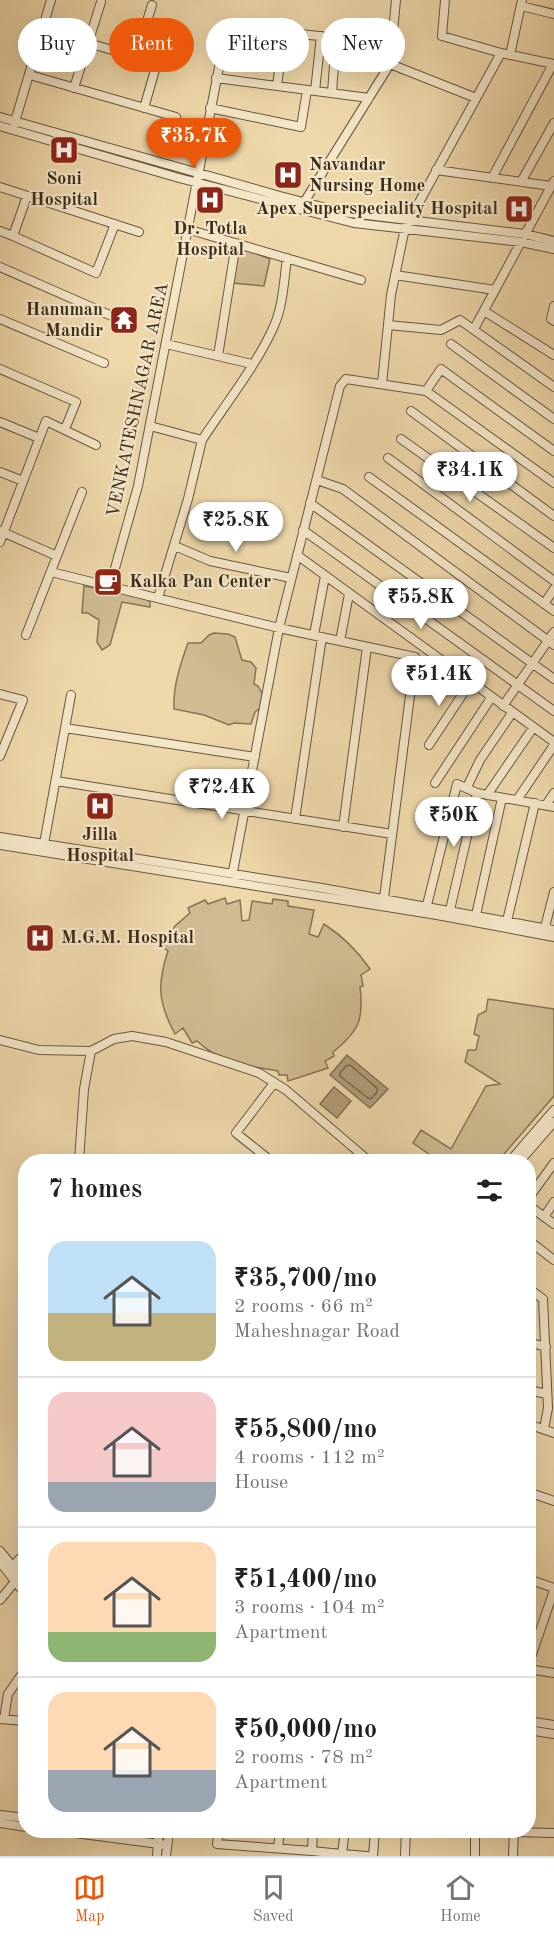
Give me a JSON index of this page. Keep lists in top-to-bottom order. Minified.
{"streets":{"street":["VENKATESHNAGAR AREA"]},"places":{"hospital":["Soni Hospital","Navandar Nursing Home","Dr. Totla Hospital","Apex Superspeciality Hospital","Jilla Hospital","M.G.M. Hospital"],"temple":["Hanuman Mandir"],"cafe":["Kalka Pan Center"]},"page":{"chip":["Buy","Rent","Filters","New"],"price":["₹35.7K","₹34.1K","₹25.8K","₹55.8K","₹51.4K","₹72.4K","₹50K"],"heading":"7 homes","list":[{"name":"₹35,700/mo","note":"2 rooms · 66 m² · Maheshnagar Road"},{"name":"₹55,800/mo","note":"4 rooms · 112 m² · House"},{"name":"₹51,400/mo","note":"3 rooms · 104 m² · Apartment"},{"name":"₹50,000/mo","note":"2 rooms · 78 m² · Apartment"}],"tabs":["Map","Saved","Home"]}}
